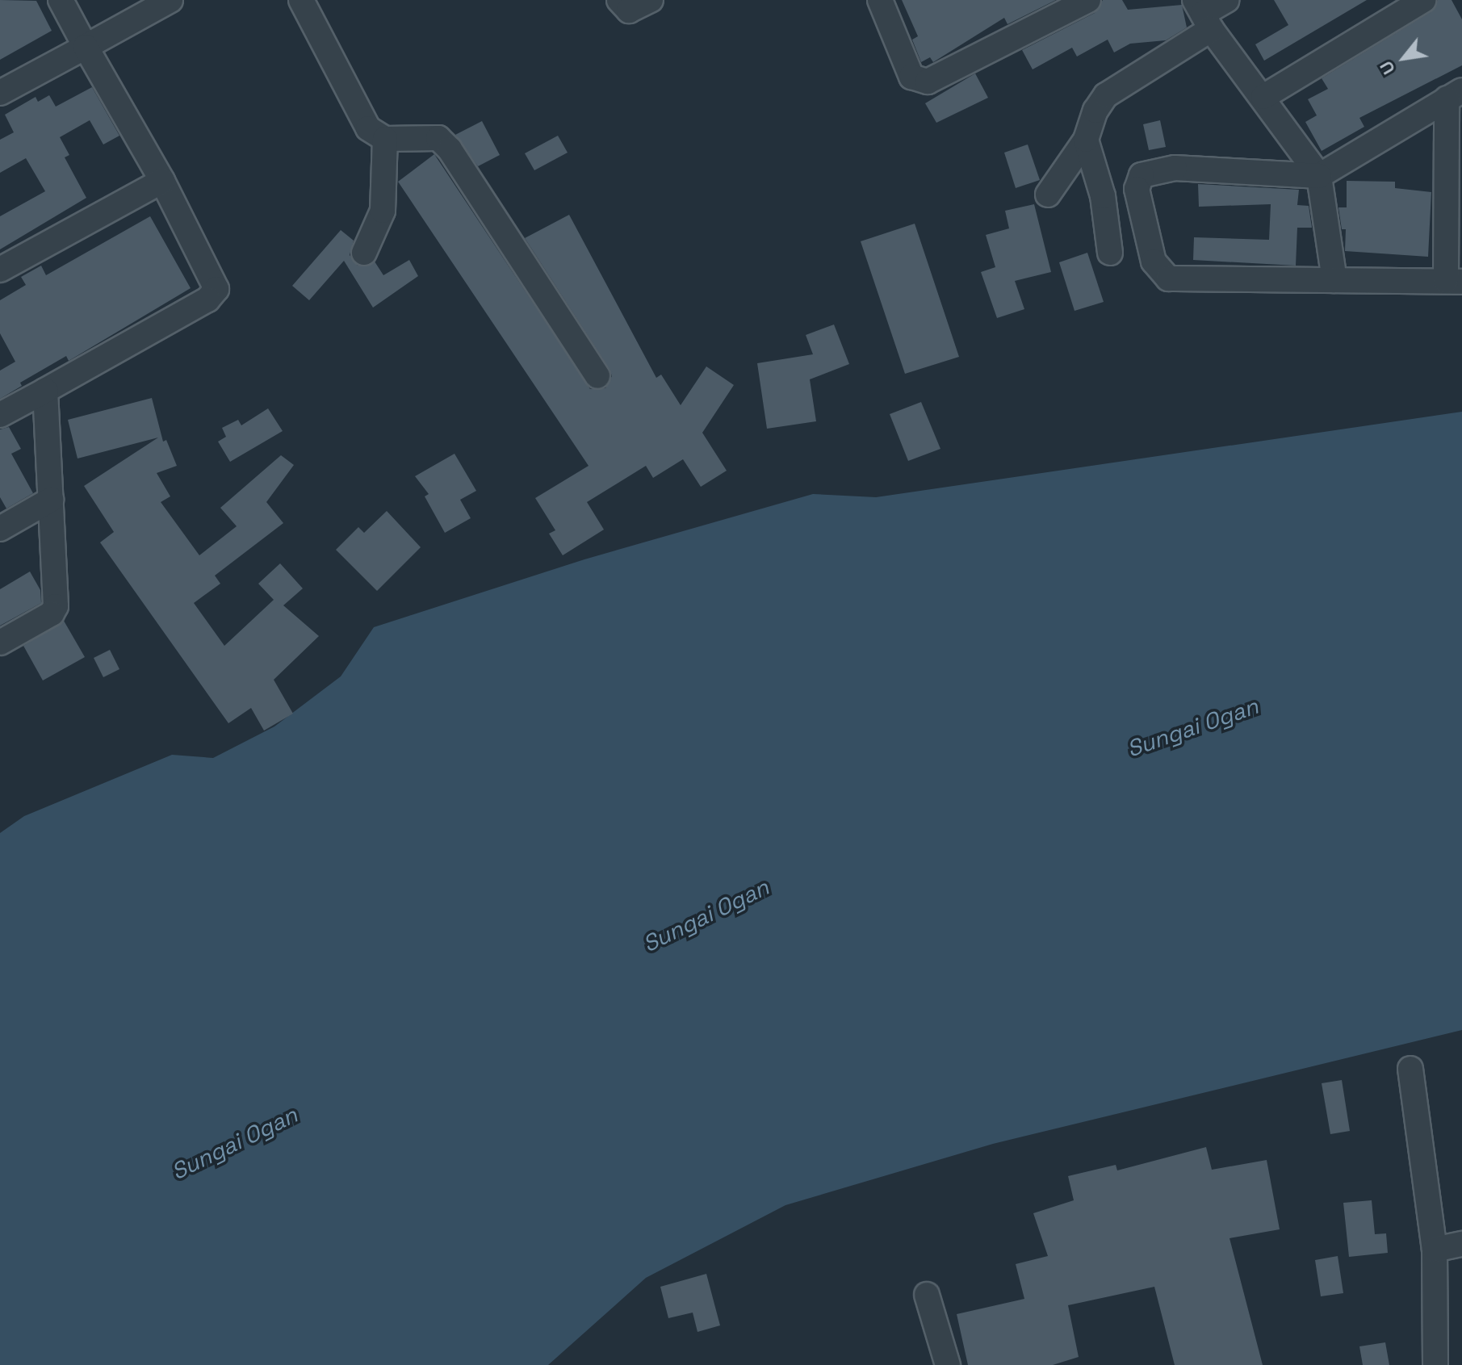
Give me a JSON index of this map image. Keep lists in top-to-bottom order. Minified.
{"water":["Sungai Ogan"],"north":"bottom left"}
